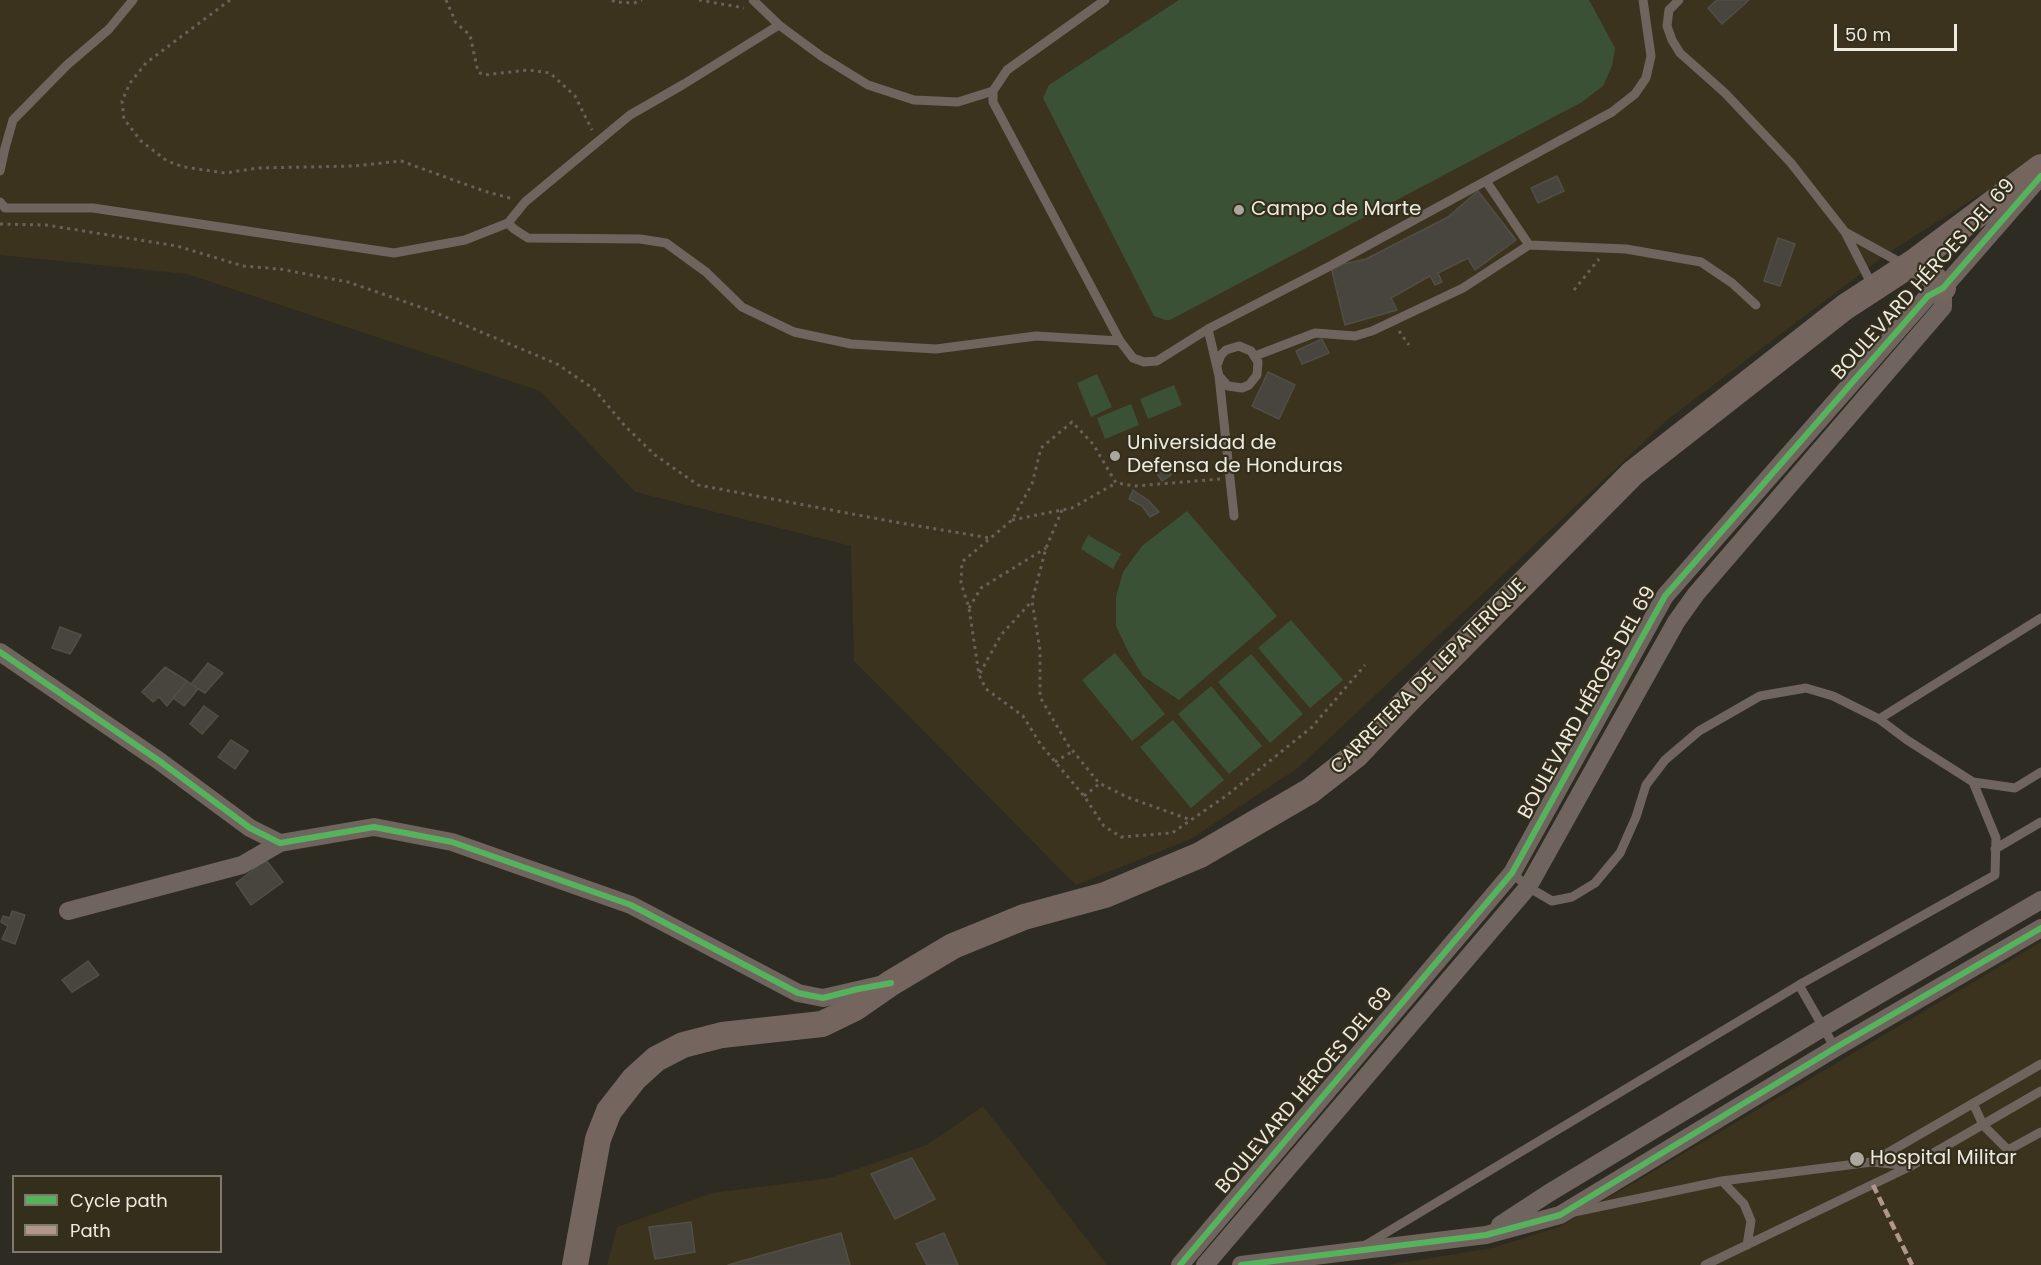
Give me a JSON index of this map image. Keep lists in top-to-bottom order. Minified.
{"streets":{"main road":["CARRETERA DE LEPATERIQUE"],"street":["BOULEVARD HÉROES DEL 69"]},"places":["Campo de Marte","Universidad de Defensa de Honduras","Hospital Militar"],"legend":["Cycle path","Path"],"scale_bar":"50 m"}
